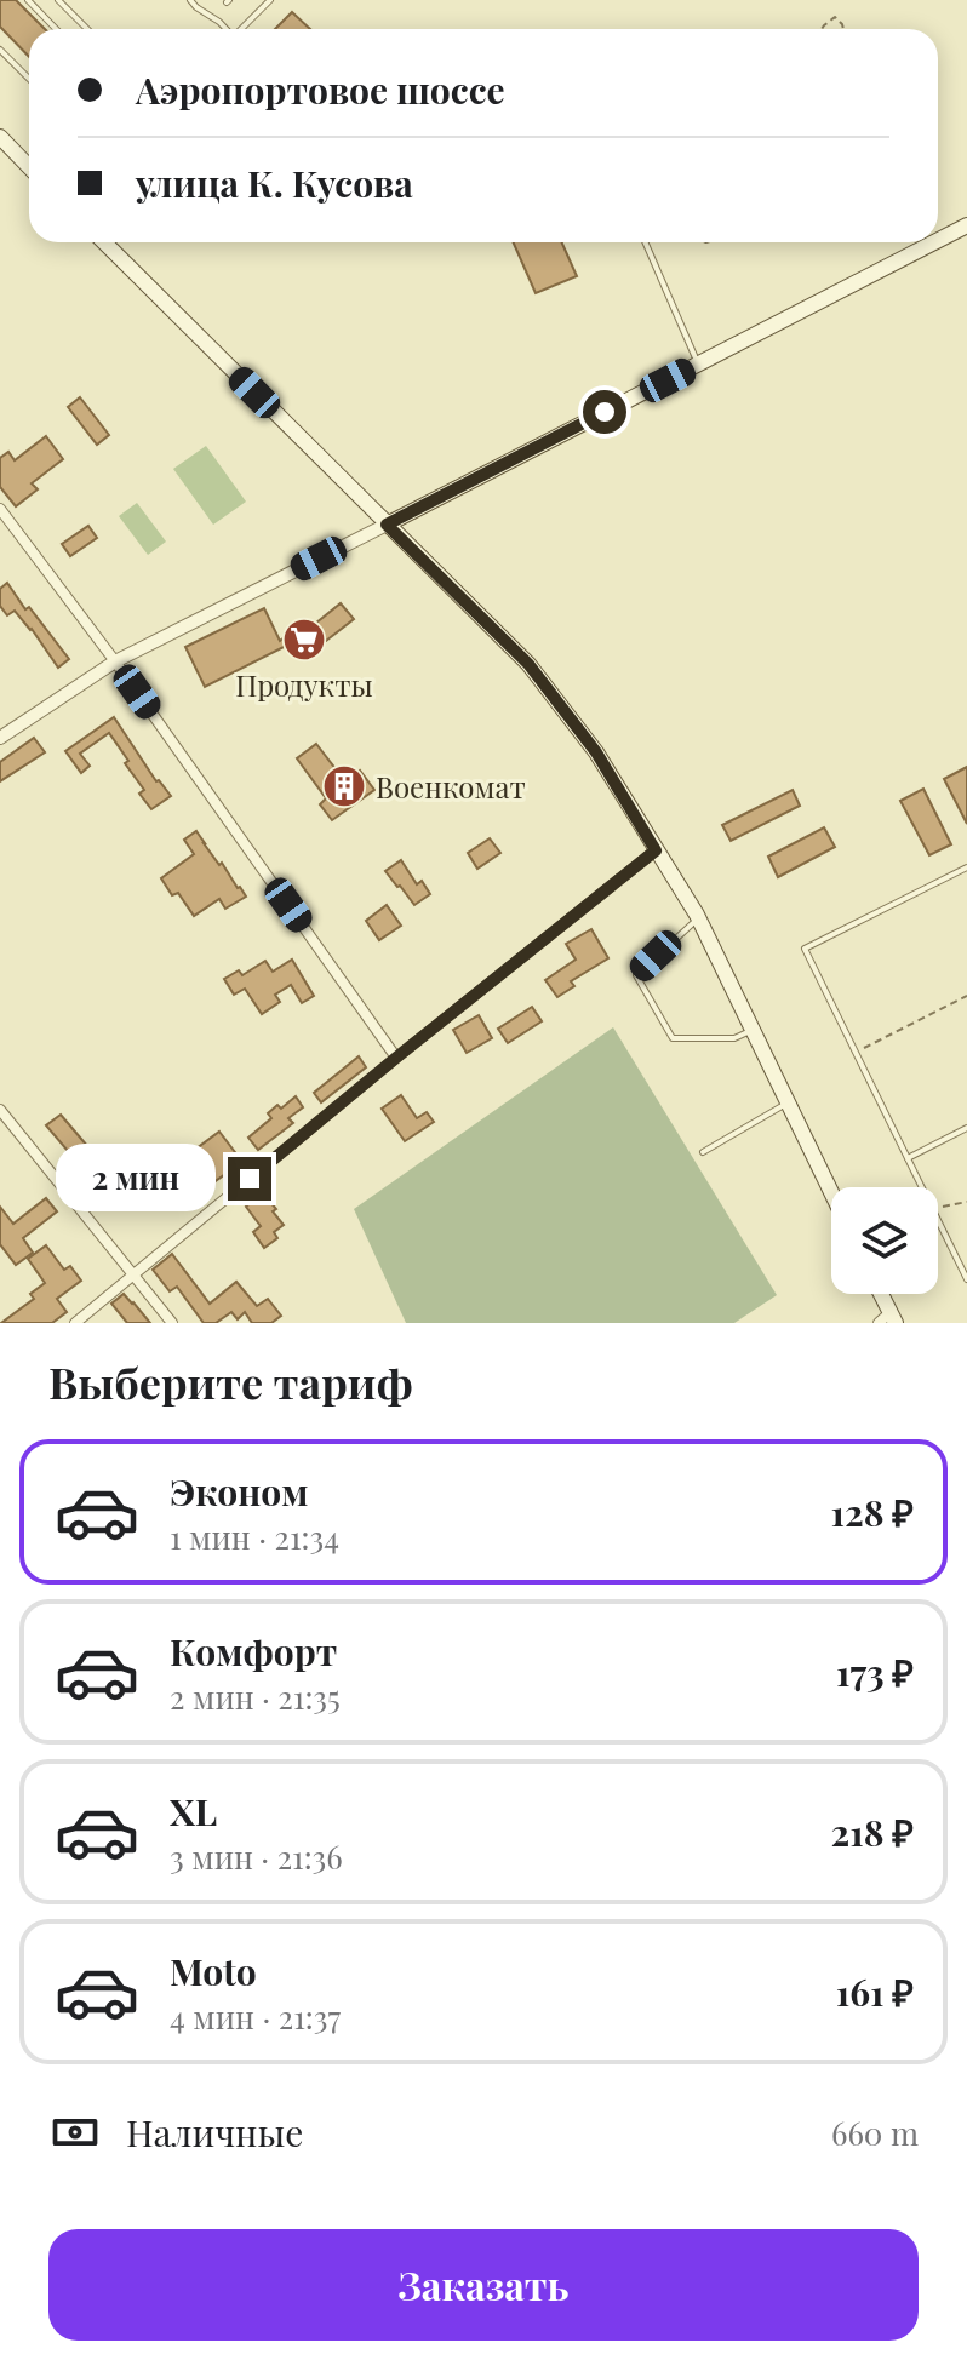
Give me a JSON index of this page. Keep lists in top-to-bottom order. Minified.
{"places":{"supermarket":["Продукты"],"building":["Военкомат"]},"page":{"banner":["Аэропортовое шоссе","улица К. Кусова"],"bubble":"2 мин","heading":"Выберите тариф","list":[{"name":"Эконом","note":"1 мин · 21:34","value":"128 ₽"},{"name":"Комфорт","note":"2 мин · 21:35","value":"173 ₽"},{"name":"XL","note":"3 мин · 21:36","value":"218 ₽"},{"name":"Moto","note":"4 мин · 21:37","value":"161 ₽"}],"pay":["Наличные","660 m"],"buttons":"Заказать"}}
